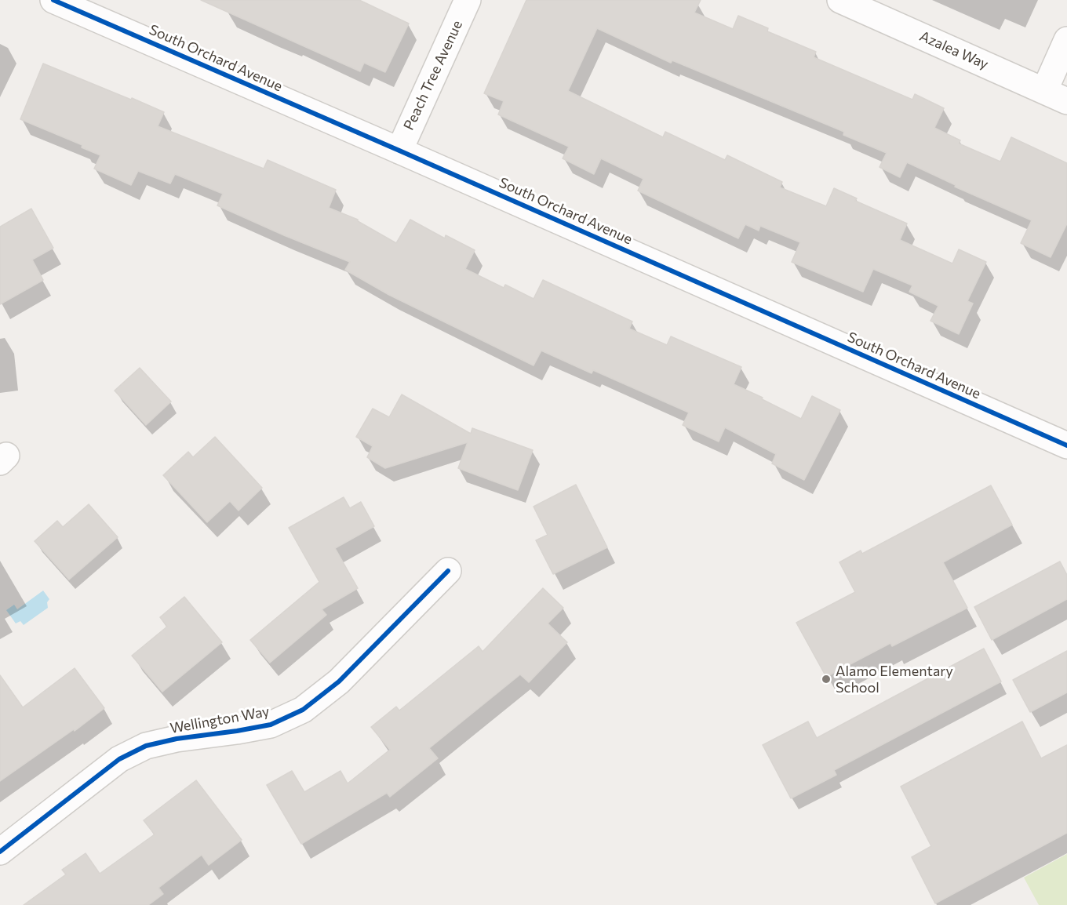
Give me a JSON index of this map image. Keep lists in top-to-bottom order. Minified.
{"streets":{"street":["Azalea Way","South Orchard Avenue","Peach Tree Avenue","Wellington Way"]},"crossings":[["South Orchard Avenue","Peach Tree Avenue"]],"places":["Alamo Elementary School"]}
